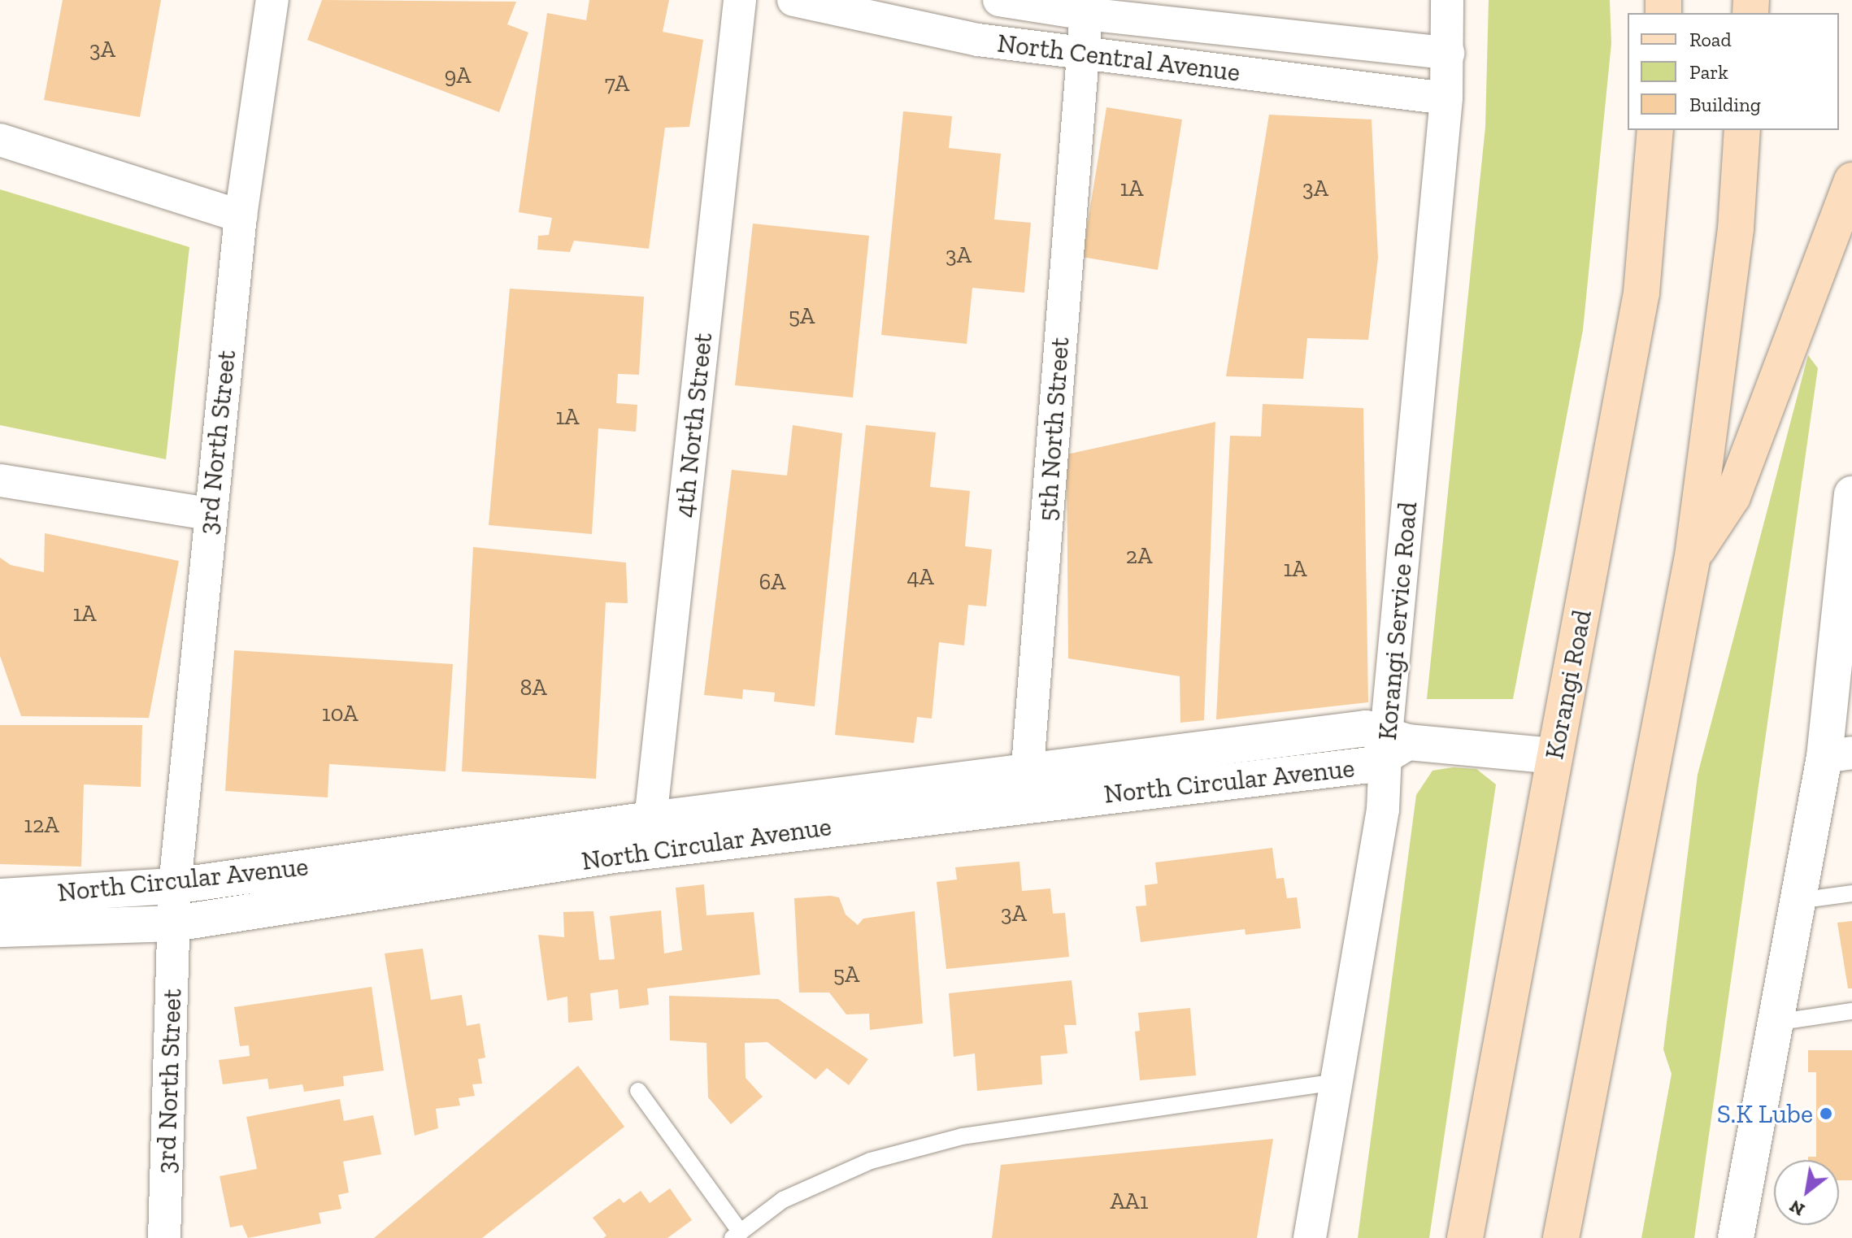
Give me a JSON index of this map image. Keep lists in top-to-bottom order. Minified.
{"streets":{"main road":["Korangi Road"],"street":["North Central Avenue","4th North Street","5th North Street","3rd North Street","Korangi Service Road","North Circular Avenue"]},"crossings":[["North Central Avenue","5th North Street"],["North Central Avenue","Korangi Service Road"],["4th North Street","North Circular Avenue"],["5th North Street","North Circular Avenue"],["3rd North Street","North Circular Avenue"],["Korangi Service Road","North Circular Avenue"],["Korangi Road","North Circular Avenue"]],"places":["S.K Lube"],"house_numbers":["3A","9A","7A","1A","3A","3A","5A","1A","2A","1A","4A","6A","1A","8A","10A","12A","3A","5A","AA1"],"legend":["Road","Park","Building"],"north":"bottom left"}
